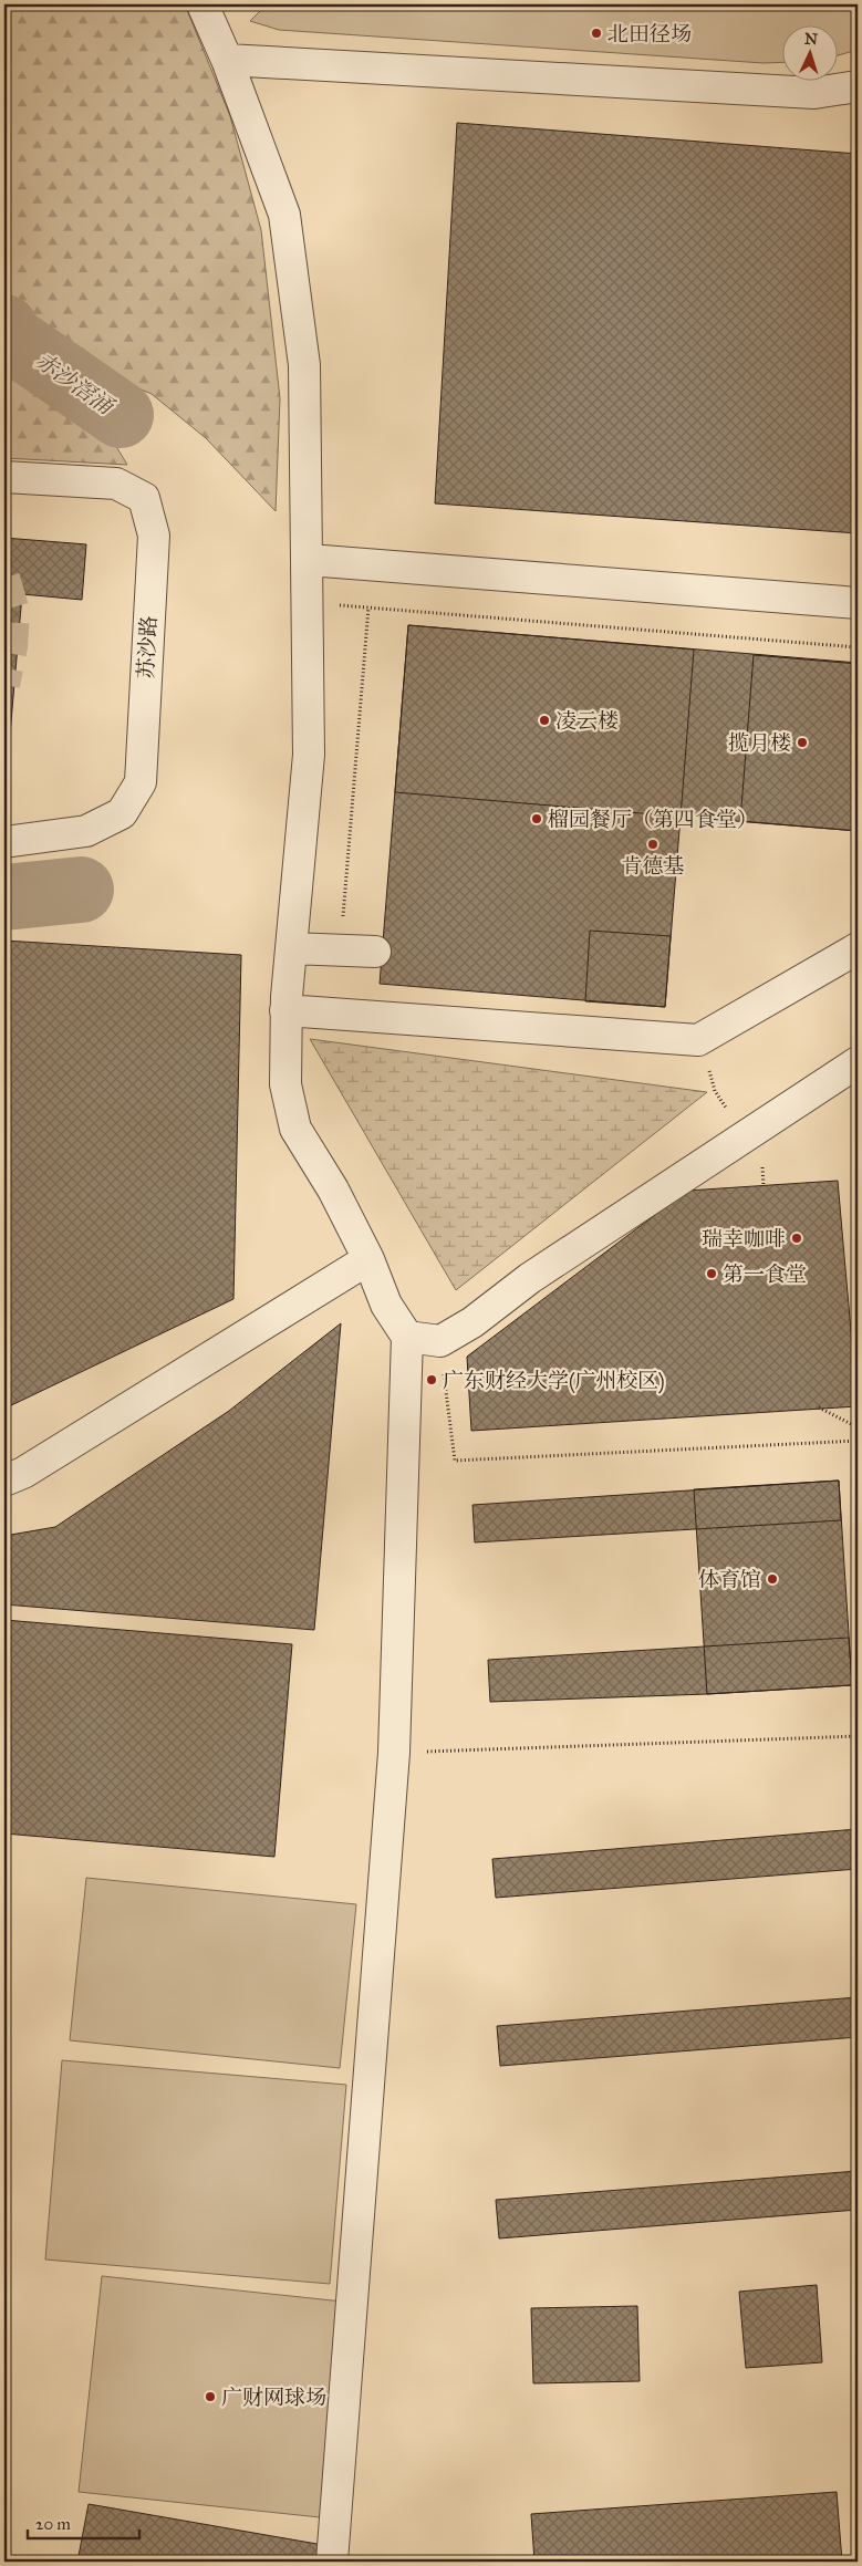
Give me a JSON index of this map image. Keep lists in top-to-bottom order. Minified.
{"streets":{"street":["苏沙路"]},"water":["赤沙滘涌"],"places":["北田径场","凌云楼","揽月楼","榴园餐厅（第四食堂）","肯德基","瑞幸咖啡","第一食堂","广东财经大学(广州校区)","体育馆","广财网球场"],"scale_bar":"20 m","north":"top"}
